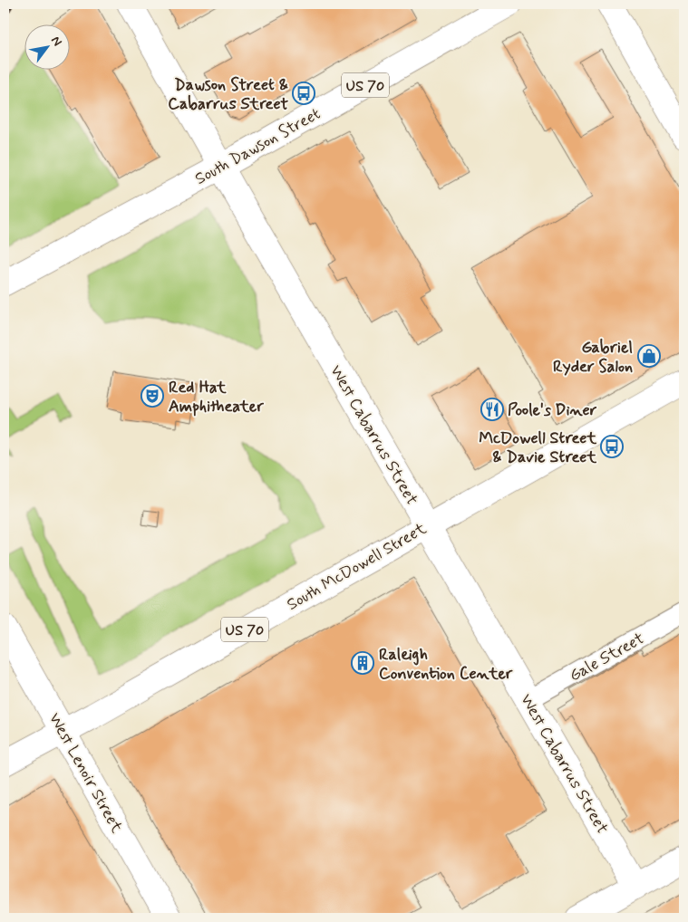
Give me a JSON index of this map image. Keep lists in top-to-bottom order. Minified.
{"streets":{"main road":["US 70","South Dawson Street","West Cabarrus Street","South McDowell Street","West Lenoir Street"],"street":["Gale Street"]},"crossings":[["South Dawson Street","West Cabarrus Street"],["West Cabarrus Street","South McDowell Street"],["West Cabarrus Street","Gale Street"],["South McDowell Street","West Lenoir Street"]],"places":{"bus stop":["Dawson Street & Cabarrus Street","McDowell Street & Davie Street"],"shop":["Gabriel Ryder Salon"],"theatre":["Red Hat Amphitheater"],"restaurant":["Poole's Diner"],"building":["Raleigh Convention Center"]},"north":"top right"}
